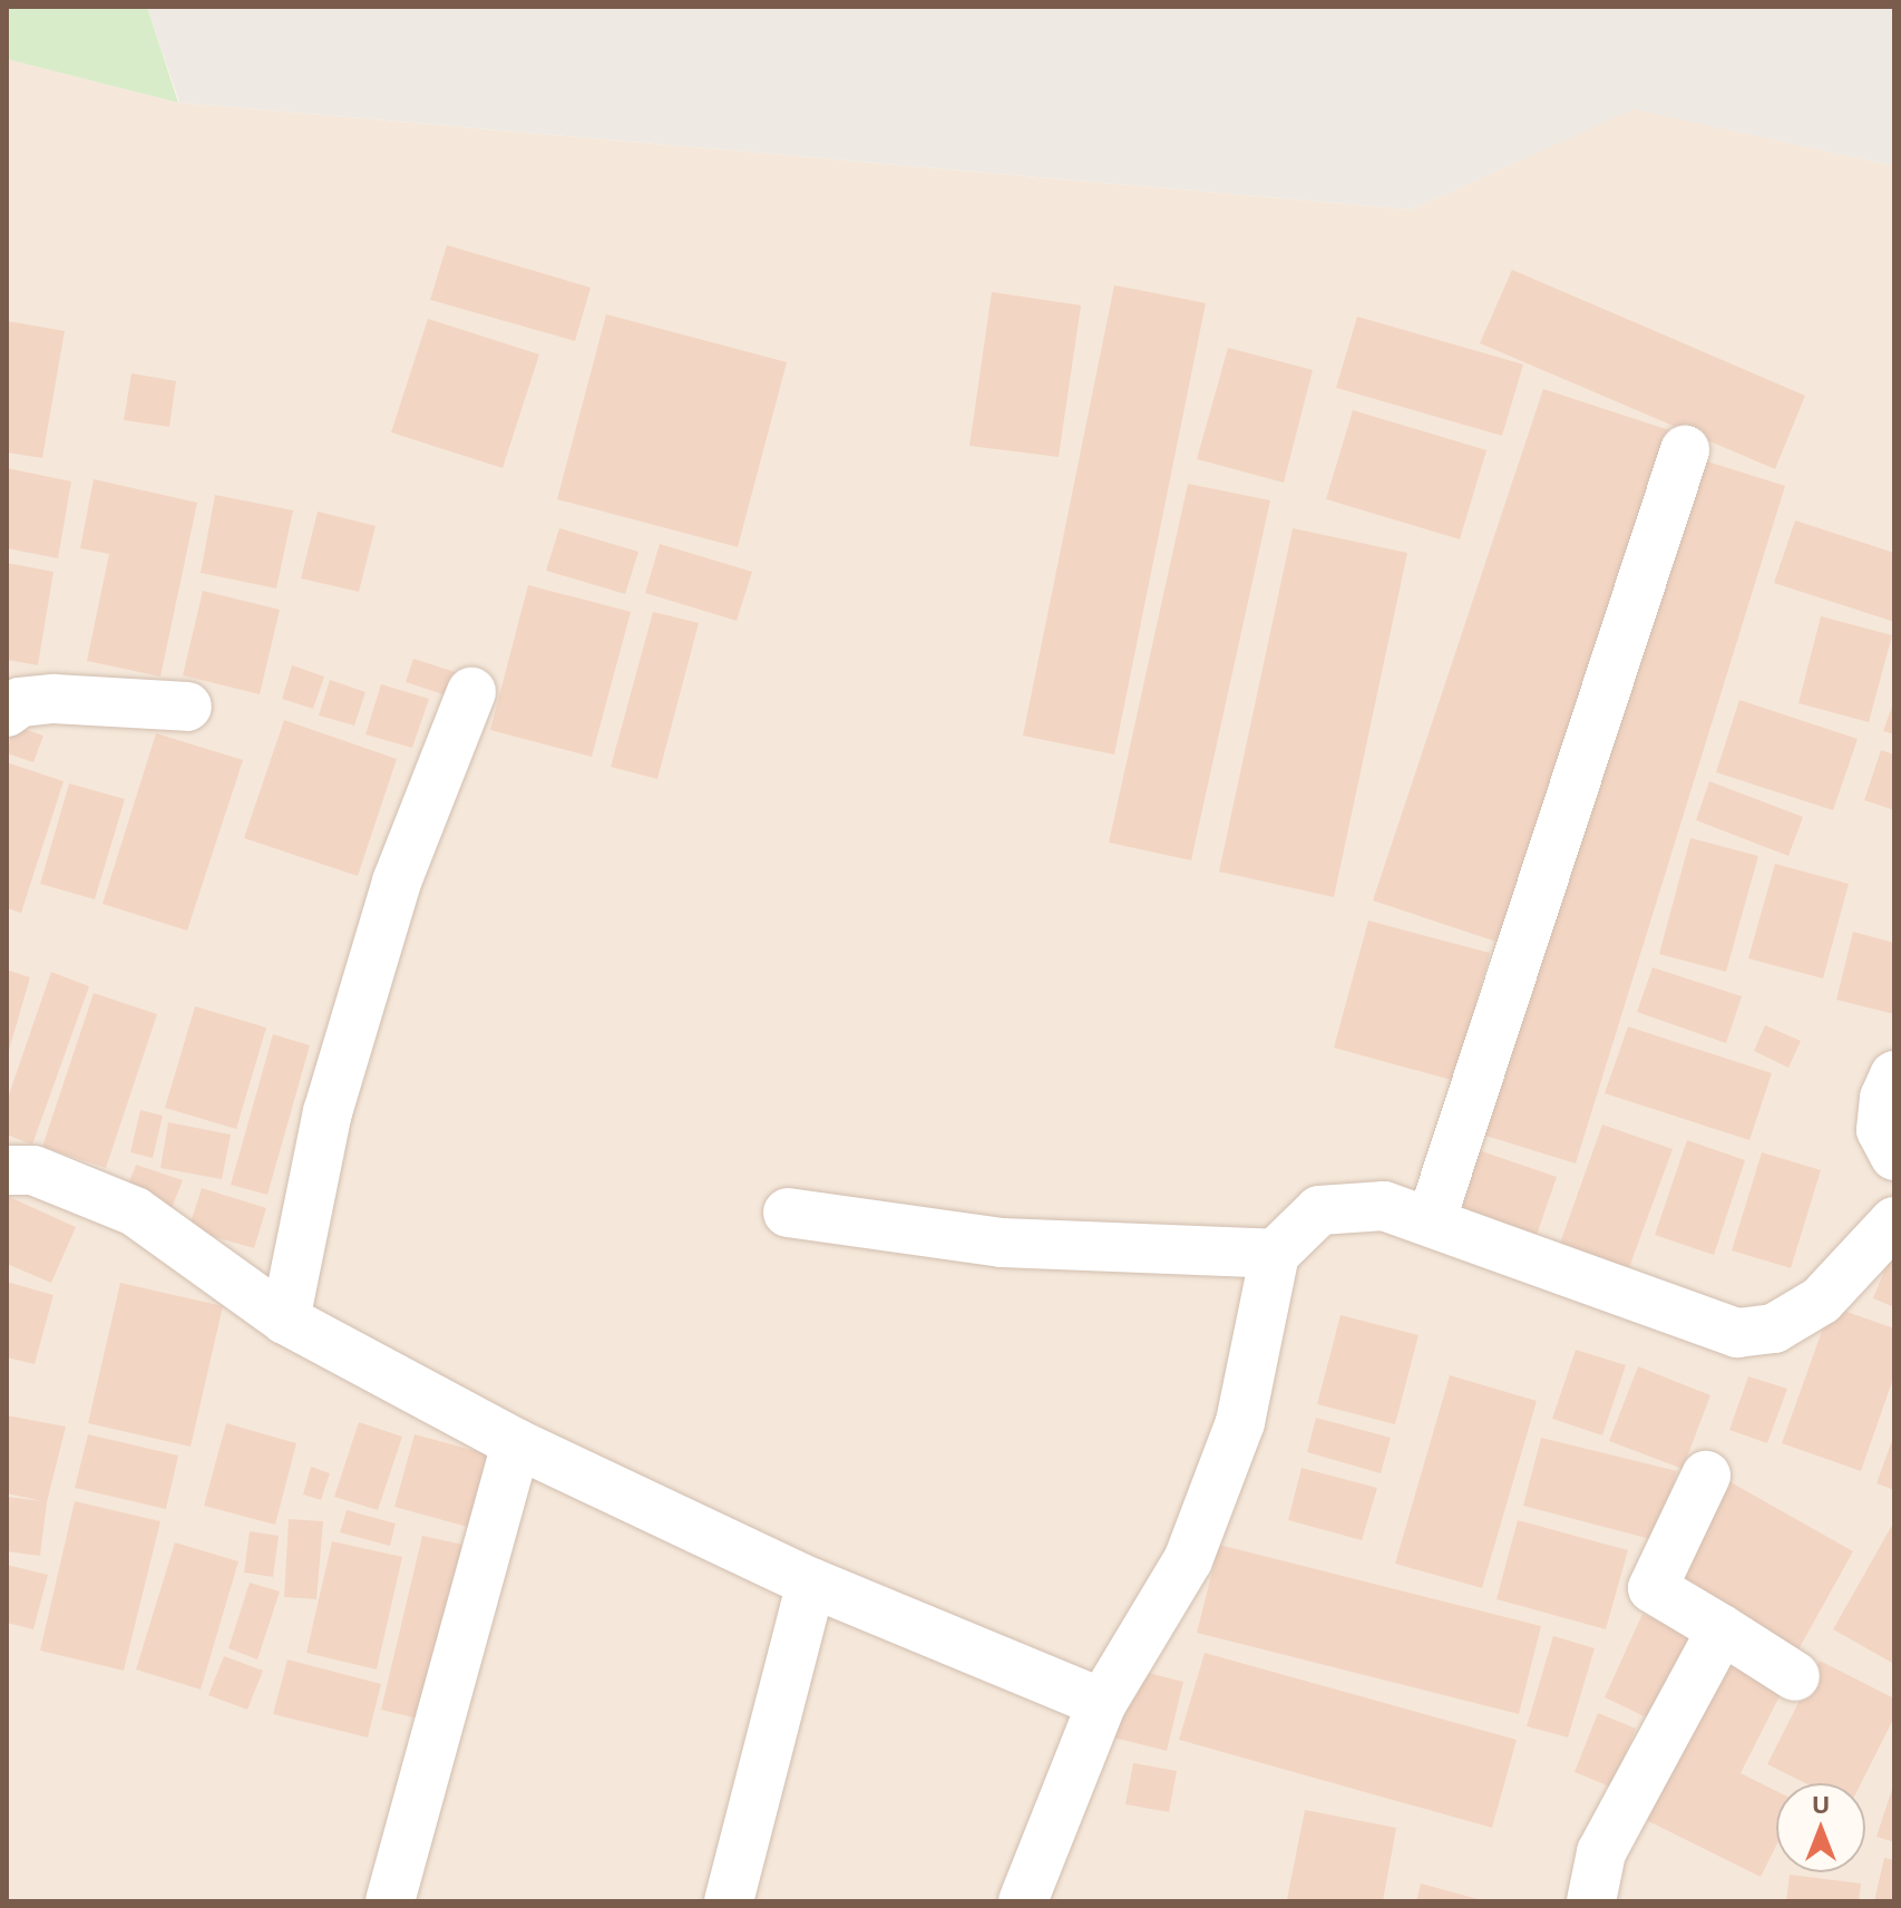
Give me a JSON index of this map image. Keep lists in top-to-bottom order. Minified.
{"north":"top"}
